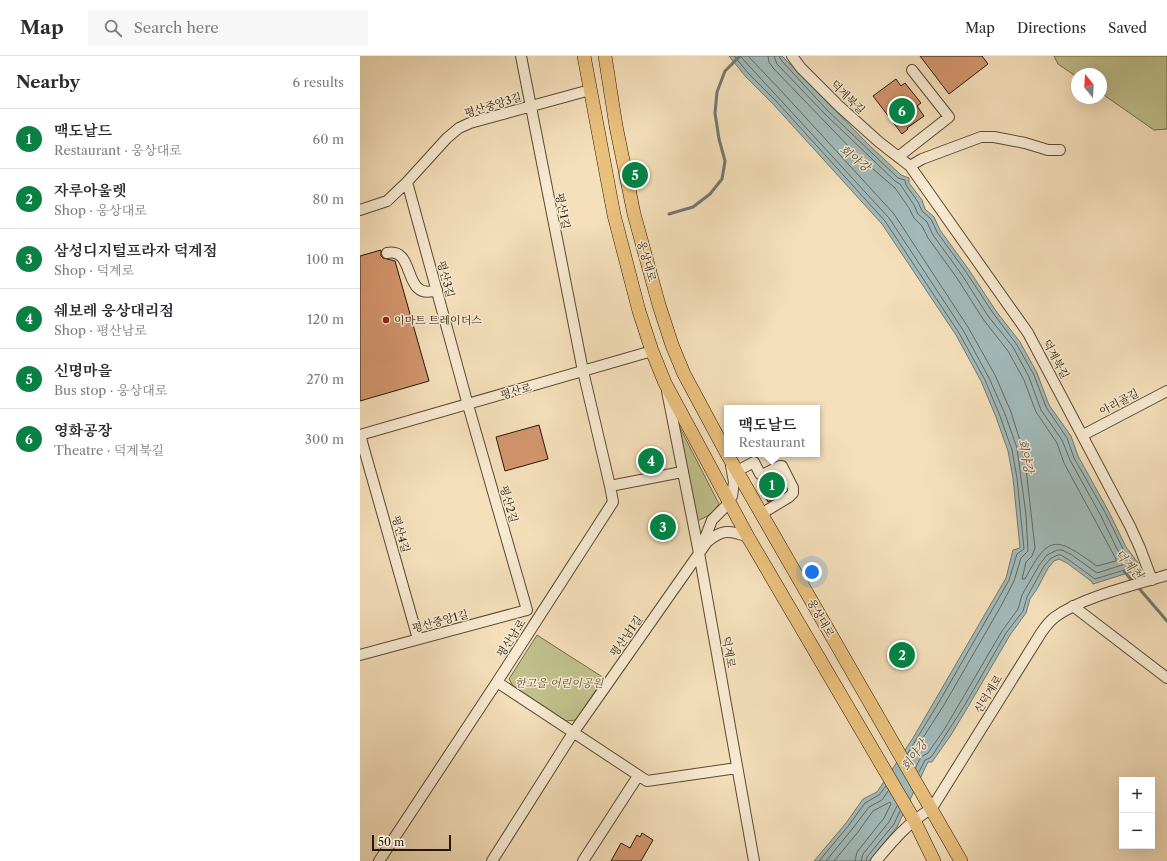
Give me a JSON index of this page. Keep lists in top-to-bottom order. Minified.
{"streets":{"main road":["웅상대로","평산로"],"street":["덕계북길","평산중앙3길","평산1길","평산3길","아리골길","평산2길","평산4길","평산중앙1길","평산남1길","평산남로","덕계로","신덕계로"]},"crossings":[["덕계북길","아리골길"],["덕계북길","신덕계로"],["평산중앙3길","평산1길"],["평산중앙3길","웅상대로"],["평산중앙3길","평산3길"],["평산1길","평산로"],["평산1길","평산남로"],["웅상대로","평산로"],["웅상대로","덕계로"],["웅상대로","신덕계로"],["평산3길","평산로"],["평산3길","평산2길"],["평산로","평산2길"],["평산로","평산4길"],["평산2길","평산중앙1길"],["평산4길","평산중앙1길"],["평산남1길","덕계로"]],"water":["회야강","덕계천"],"parks":["한고을 어린이공원"],"places":["이마트 트레이더스"],"scale_bar":"50 m","north":"top","page":{"header":"Map","search":"Search here","nav":["Map","Directions","Saved"],"heading":["Nearby","6 results"],"pins":["6","5","4","1","3","2"],"list":[{"mark":"1","name":"맥도날드","note":"Restaurant · 웅상대로","value":"60 m"},{"mark":"2","name":"자루아울렛","note":"Shop · 웅상대로","value":"80 m"},{"mark":"3","name":"삼성디지털프라자 덕계점","note":"Shop · 덕계로","value":"100 m"},{"mark":"4","name":"쉐보레 웅상대리점","note":"Shop · 평산남로","value":"120 m"},{"mark":"5","name":"신명마을","note":"Bus stop · 웅상대로","value":"270 m"},{"mark":"6","name":"영화공장","note":"Theatre · 덕계북길","value":"300 m"}],"popup":["맥도날드","Restaurant"],"map_buttons":["+","−"],"scale":"50 m"}}
